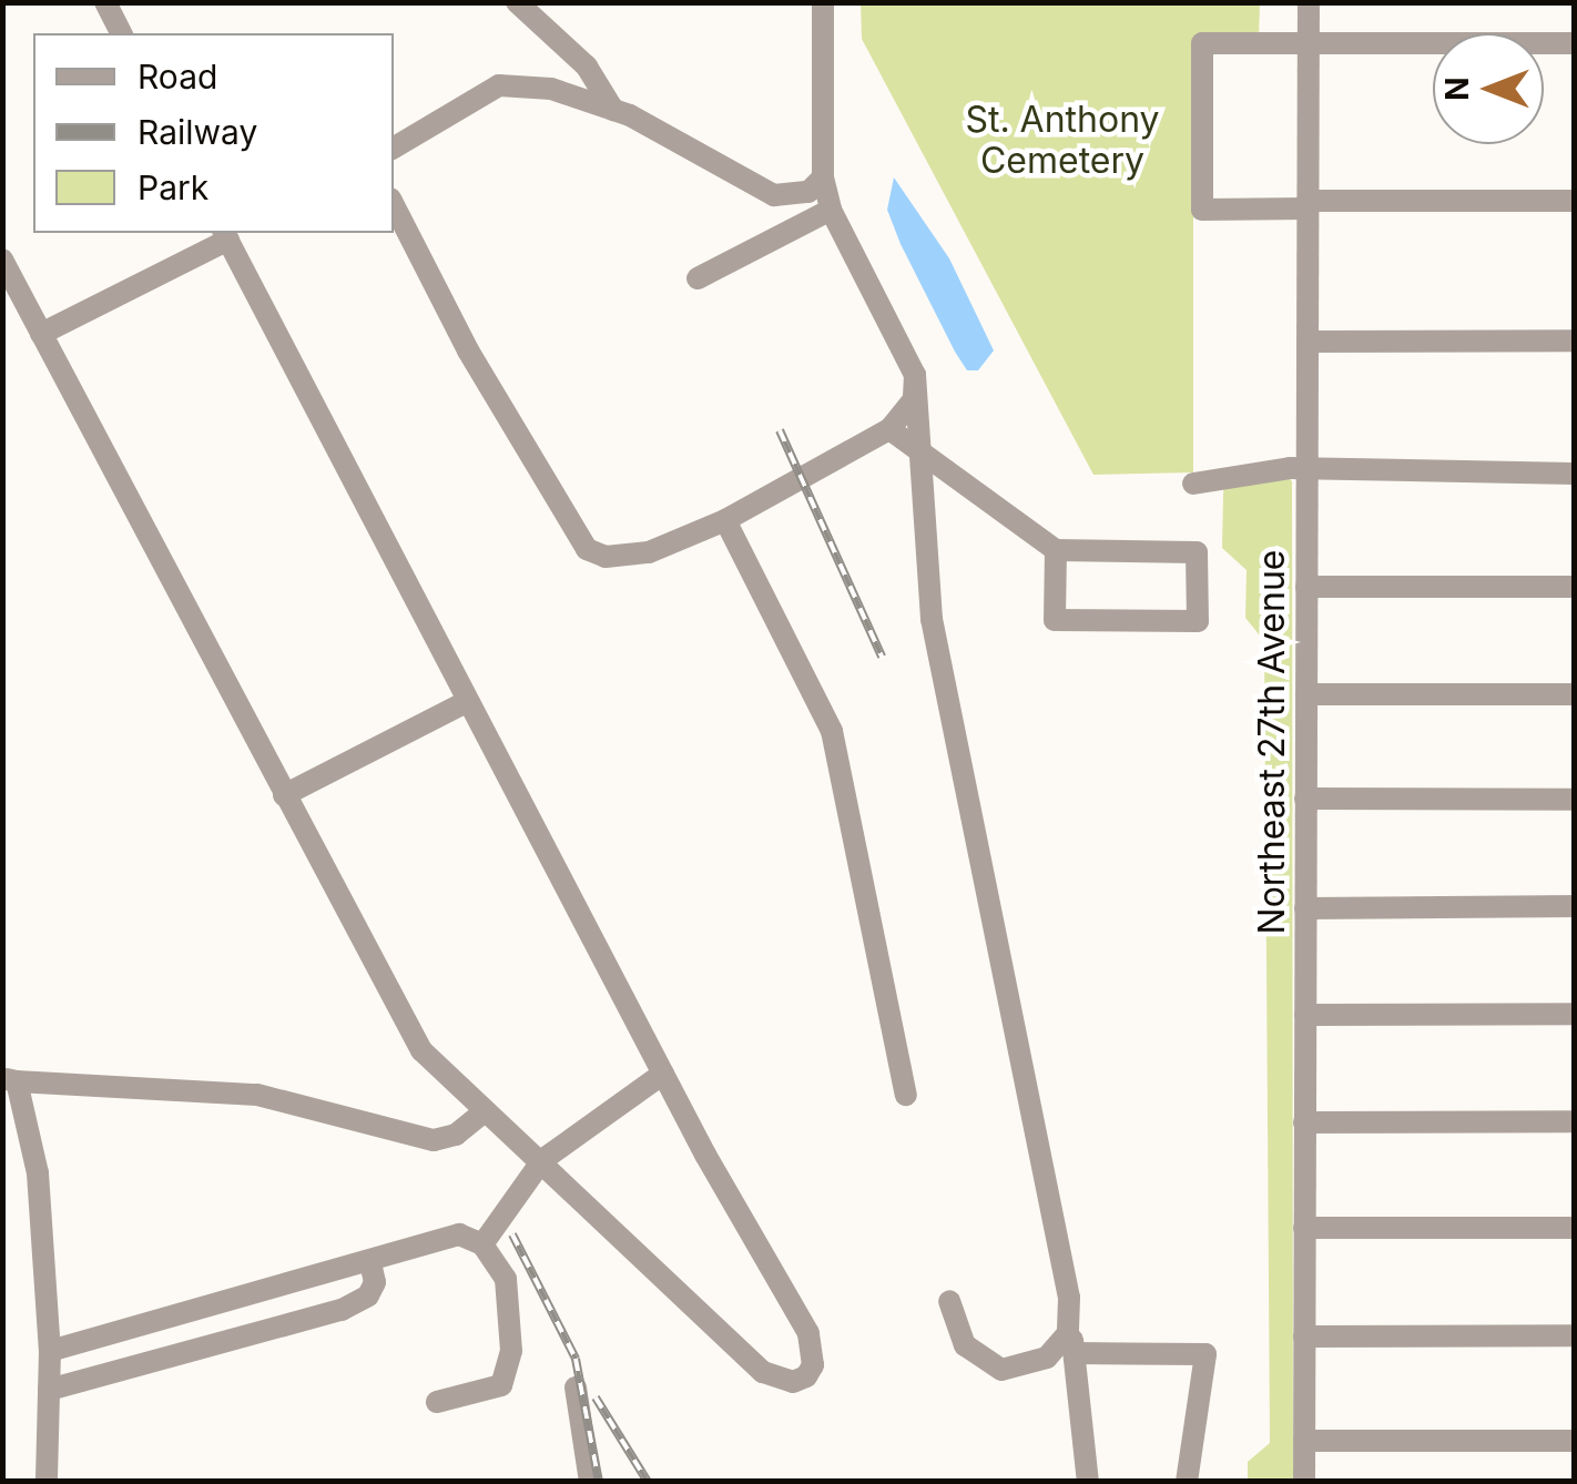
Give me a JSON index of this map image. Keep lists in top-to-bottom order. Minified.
{"streets":{"street":["Northeast 27th Avenue"]},"parks":["St. Anthony Cemetery"],"legend":["Road","Railway","Park"],"north":"left"}
